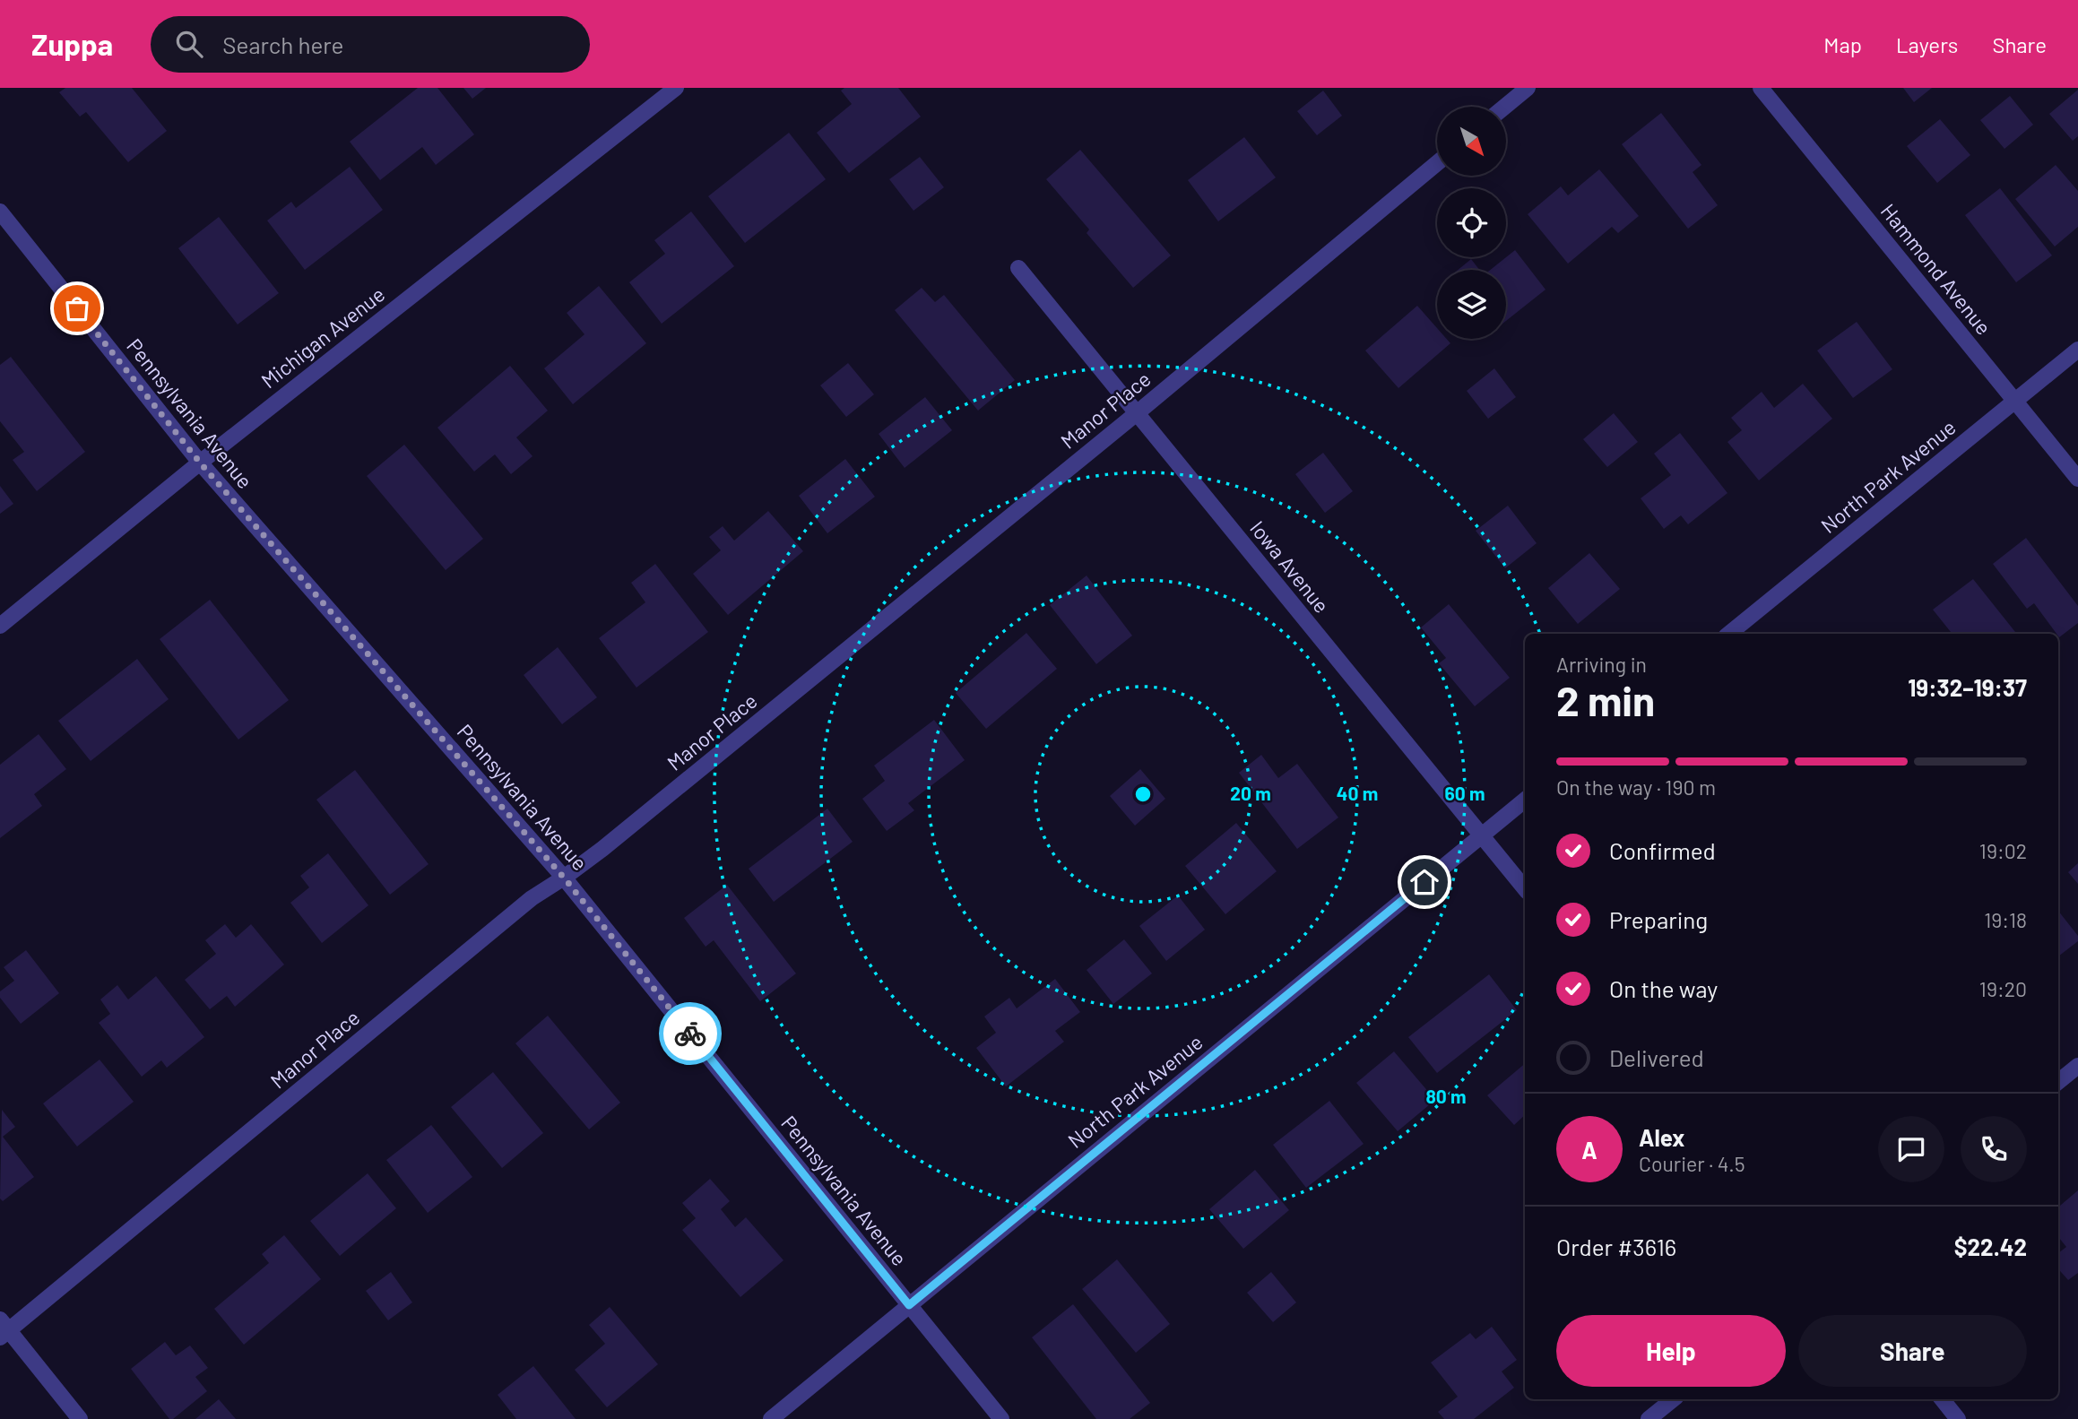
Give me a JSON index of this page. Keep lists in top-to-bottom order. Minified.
{"streets":{"street":["Hammond Avenue","Michigan Avenue","Manor Place","Pennsylvania Avenue","North Park Avenue","Iowa Avenue"]},"crossings":[["Hammond Avenue","North Park Avenue"],["Michigan Avenue","Pennsylvania Avenue"],["Manor Place","Pennsylvania Avenue"],["Manor Place","Iowa Avenue"],["Pennsylvania Avenue","North Park Avenue"],["North Park Avenue","Iowa Avenue"]],"north":"bottom right","page":{"header":"Zuppa","search":"Search here","nav":["Map","Layers","Share"],"heading":["2 min","Arriving in","19:32–19:37"],"panel":["Alex","Courier · 4.5","Order #3616","$22.42"],"bar":"On the way · 190 m","list":[["Confirmed","19:02"],["Preparing","19:18"],["On the way","19:20"],"Delivered"],"round":"A","buttons":["Help","Share"]},"rings":["20 m","40 m","60 m","80 m"]}
